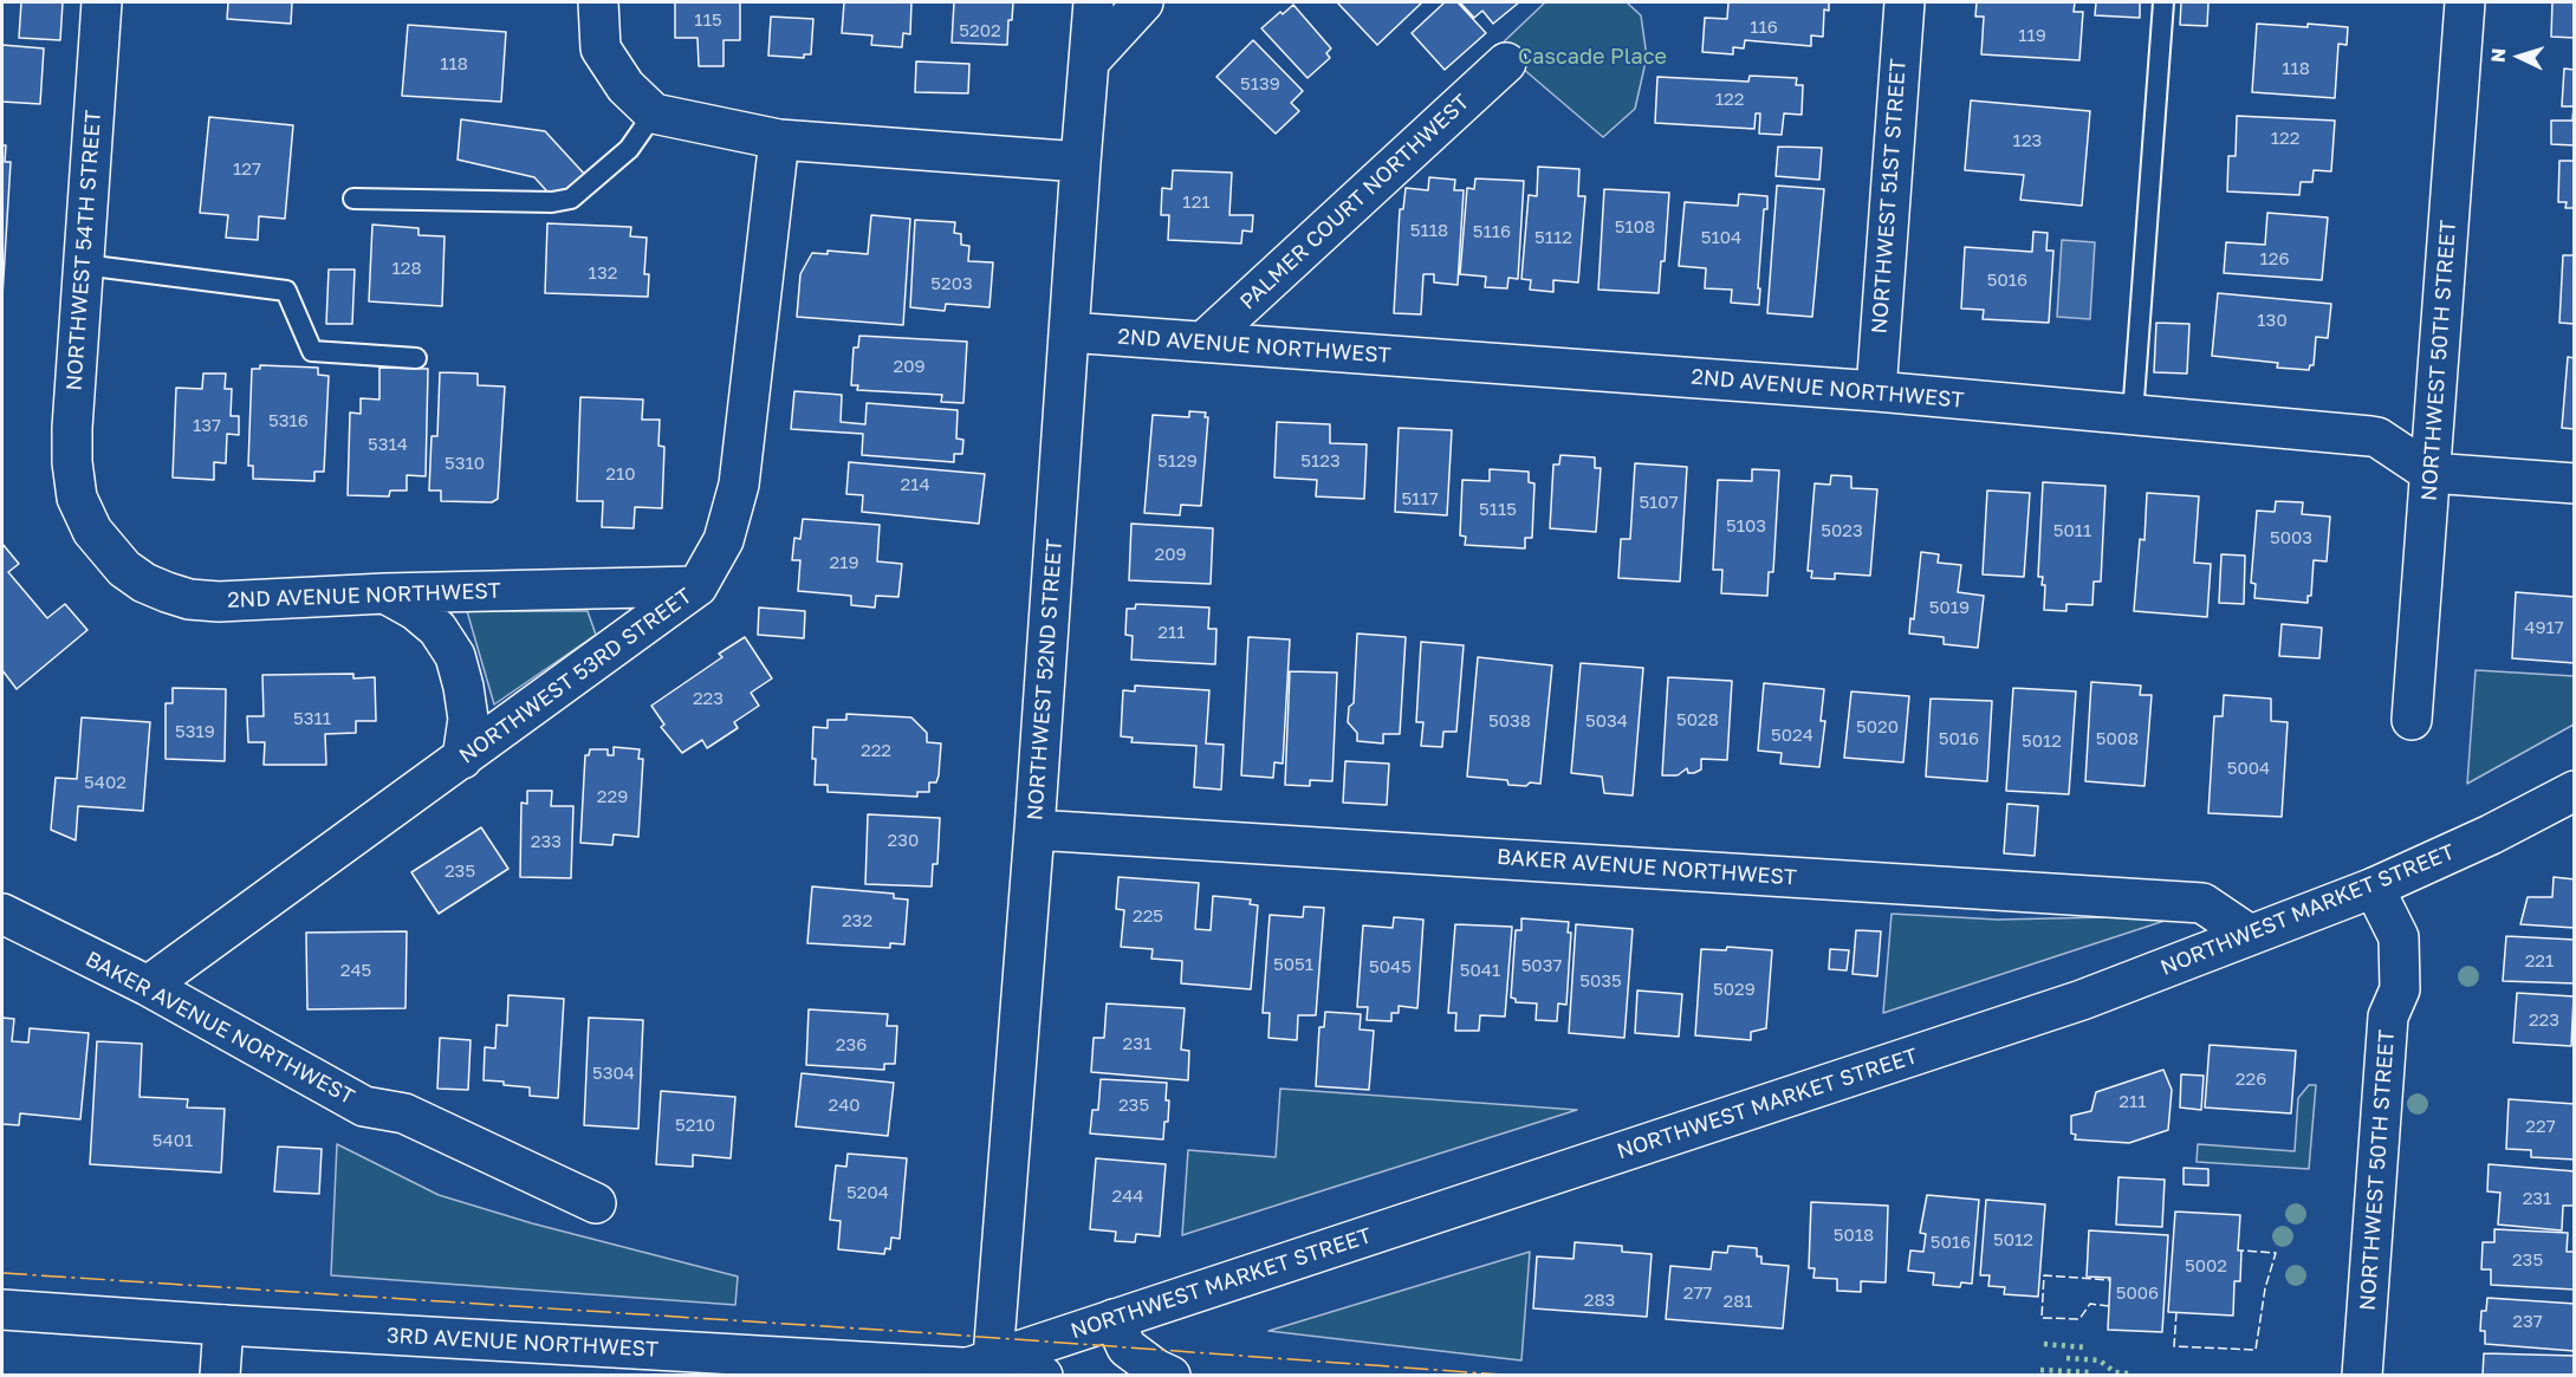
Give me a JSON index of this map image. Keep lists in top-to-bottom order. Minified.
{"streets":{"street":["NORTHWEST 51ST STREET","PALMER COURT NORTHWEST","NORTHWEST 54TH STREET","2ND AVENUE NORTHWEST","NORTHWEST 50TH STREET","NORTHWEST 53RD STREET","NORTHWEST 52ND STREET","BAKER AVENUE NORTHWEST","NORTHWEST MARKET STREET","3RD AVENUE NORTHWEST"]},"crossings":[["NORTHWEST 51ST STREET","2ND AVENUE NORTHWEST"],["PALMER COURT NORTHWEST","2ND AVENUE NORTHWEST"],["NORTHWEST 54TH STREET","2ND AVENUE NORTHWEST"],["2ND AVENUE NORTHWEST","NORTHWEST 50TH STREET"],["2ND AVENUE NORTHWEST","NORTHWEST 53RD STREET"],["2ND AVENUE NORTHWEST","NORTHWEST 52ND STREET"],["NORTHWEST 50TH STREET","NORTHWEST MARKET STREET"],["NORTHWEST 53RD STREET","BAKER AVENUE NORTHWEST"],["NORTHWEST 52ND STREET","BAKER AVENUE NORTHWEST"],["NORTHWEST 52ND STREET","NORTHWEST MARKET STREET"],["NORTHWEST 52ND STREET","3RD AVENUE NORTHWEST"],["BAKER AVENUE NORTHWEST","NORTHWEST MARKET STREET"],["NORTHWEST MARKET STREET","3RD AVENUE NORTHWEST"]],"parks":["Cascade Place"],"house_numbers":["115","116","5202","119","118","118","5139","122","122","123","127","121","5108","5118","5116","5112","5104","126","128","132","5016","5203","130","209","5316","137","5314","5129","5123","5310","210","214","5117","5107","5115","5103","5023","5011","5003","209","219","5019","4917","211","223","5311","5028","5038","5034","5020","5319","5024","5016","5008","5012","222","5004","5402","229","230","233","235","225","232","221","5051","5037","5045","245","5041","5035","5029","223","231","236","5304","226","211","240","235","5210","227","5401","5204","244","231","5018","5012","5016","235","5002","277","5006","283","281","237"],"north":"left"}
